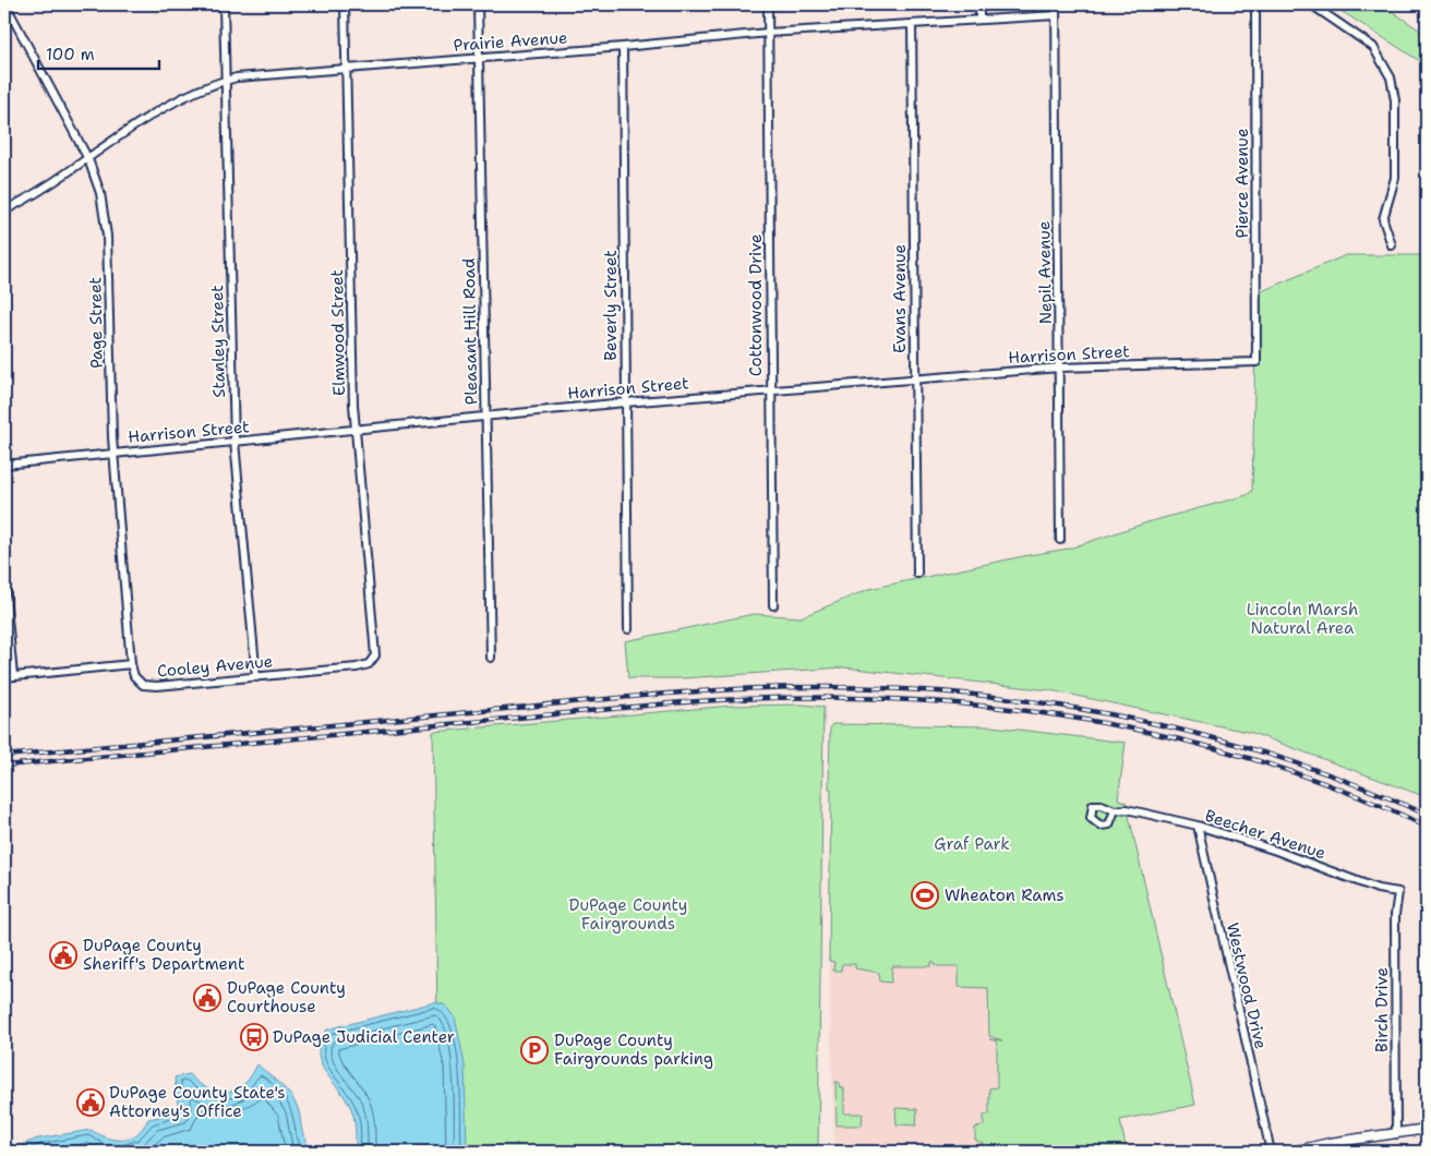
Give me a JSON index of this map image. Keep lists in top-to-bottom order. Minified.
{"streets":{"street":["Prairie Avenue","Pierce Avenue","Nepil Avenue","Evans Avenue","Beverly Street","Cottonwood Drive","Page Street","Pleasant Hill Road","Elmwood Street","Stanley Street","Harrison Street","Cooley Avenue","Beecher Avenue","Westwood Drive","Birch Drive"]},"crossings":[["Prairie Avenue","Nepil Avenue"],["Prairie Avenue","Evans Avenue"],["Prairie Avenue","Beverly Street"],["Prairie Avenue","Cottonwood Drive"],["Prairie Avenue","Page Street"],["Prairie Avenue","Pleasant Hill Road"],["Prairie Avenue","Elmwood Street"],["Prairie Avenue","Stanley Street"],["Pierce Avenue","Harrison Street"],["Nepil Avenue","Harrison Street"],["Evans Avenue","Harrison Street"],["Beverly Street","Harrison Street"],["Cottonwood Drive","Harrison Street"],["Page Street","Harrison Street"],["Page Street","Cooley Avenue"],["Pleasant Hill Road","Harrison Street"],["Elmwood Street","Harrison Street"],["Elmwood Street","Cooley Avenue"],["Stanley Street","Harrison Street"],["Stanley Street","Cooley Avenue"],["Beecher Avenue","Westwood Drive"],["Beecher Avenue","Birch Drive"]],"parks":["Lincoln Marsh Natural Area","Graf Park","DuPage County Fairgrounds"],"places":{"sports":["Wheaton Rams"],"public building":["DuPage County Sheriff's Department","DuPage County Courthouse","DuPage County State's Attorney's Office"],"bus stop":["DuPage Judicial Center"],"parking":["DuPage County Fairgrounds parking"]},"scale_bar":"100 m"}
